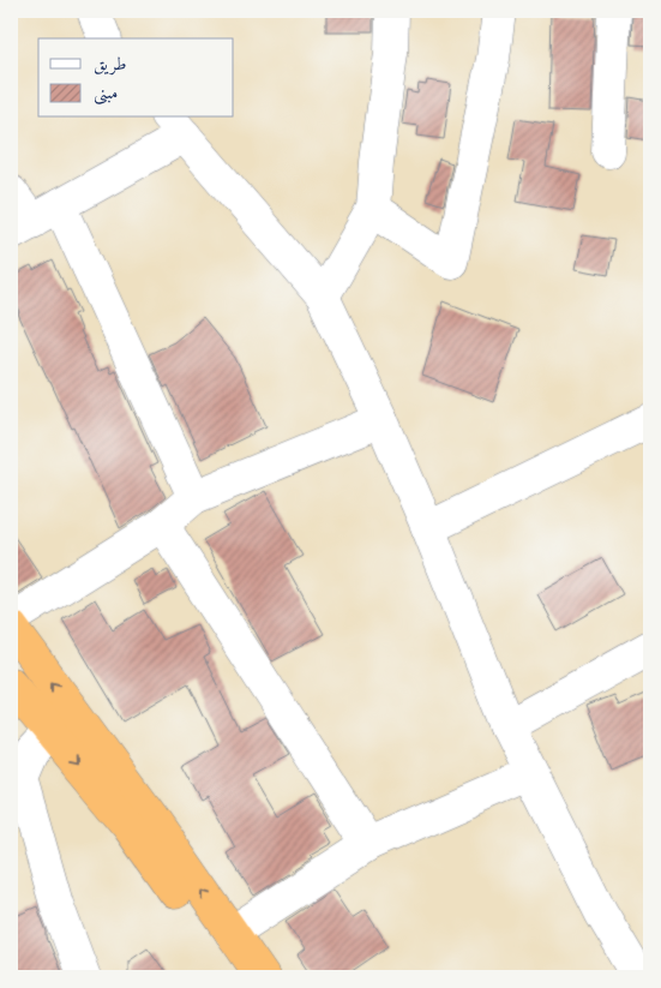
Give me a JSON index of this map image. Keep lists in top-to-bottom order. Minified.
{"legend":["طريق","مبنى"]}
